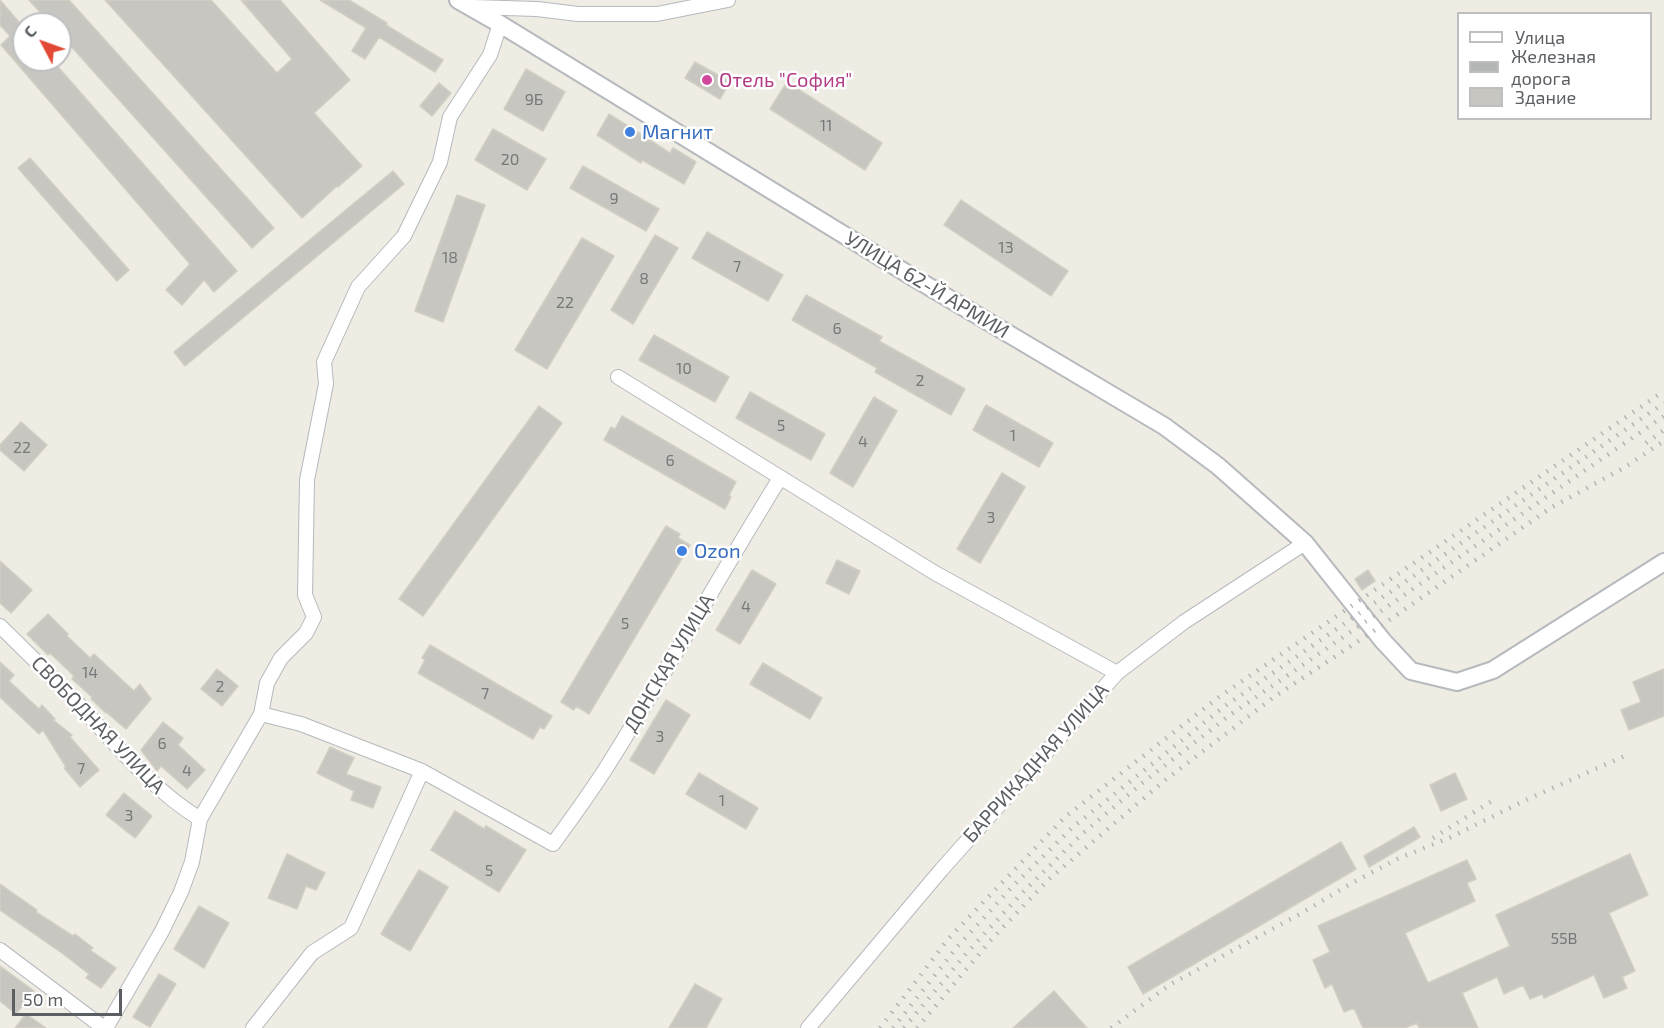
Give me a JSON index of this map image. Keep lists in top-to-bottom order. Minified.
{"streets":{"street":["УЛИЦА 62-Й АРМИИ","ДОНСКАЯ УЛИЦА","СВОБОДНАЯ УЛИЦА","БАРРИКАДНАЯ УЛИЦА"]},"crossings":[["УЛИЦА 62-Й АРМИИ","БАРРИКАДНАЯ УЛИЦА"]],"places":["Отель \"София\"","Магнит","Ozon"],"house_numbers":["9Б","11","20","9","13","18","7","8","22","6","10","2","5","1","4","22","6","3","4","5","14","2","7","3","6","7","4","1","3","5","55В"],"legend":["Улица","Железная дорога","Здание"],"scale_bar":"50 m","north":"top left"}
